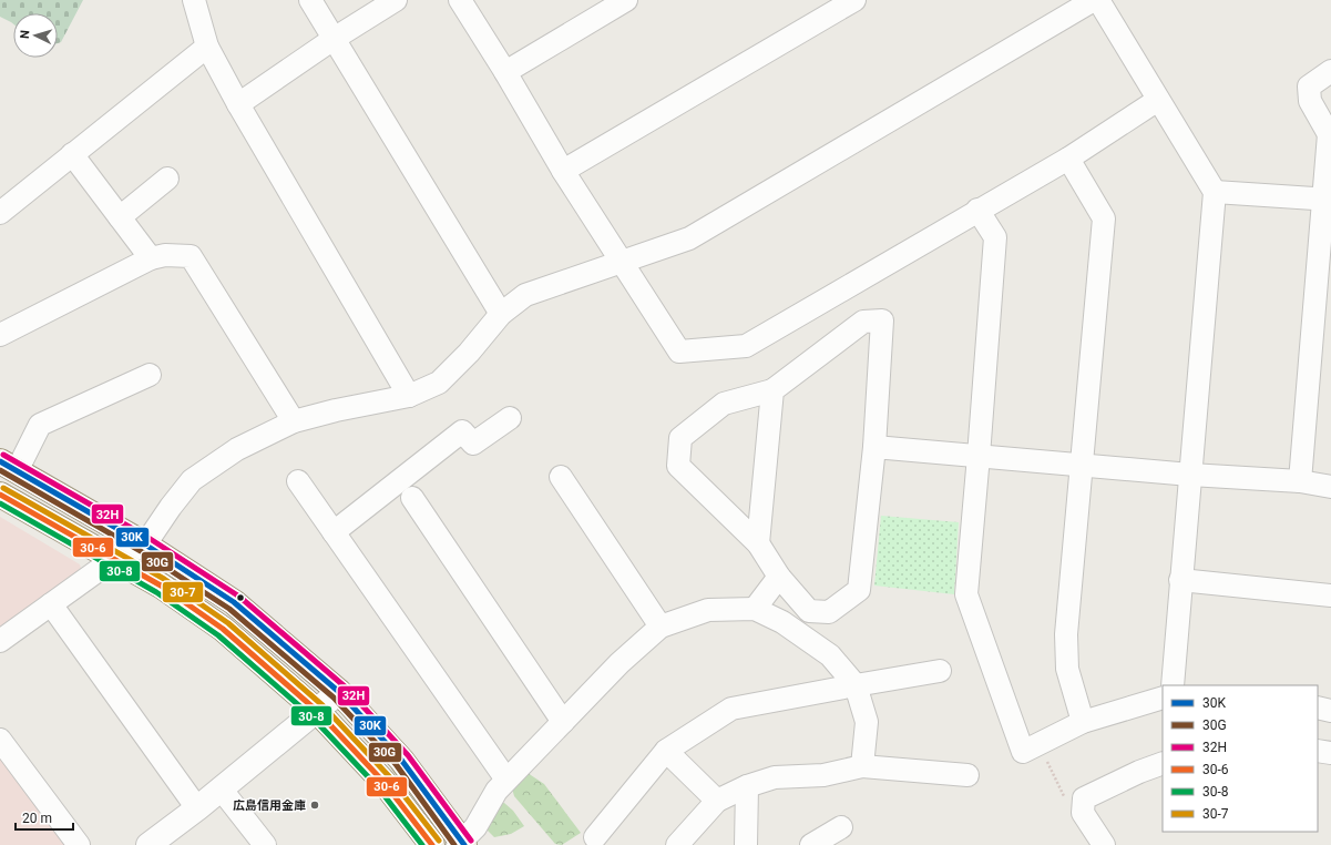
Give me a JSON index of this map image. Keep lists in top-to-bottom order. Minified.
{"places":["広島信用金庫"],"lines":["transit line 32H","transit line 30K","transit line 30G","transit line 30-7","transit line 30-6","transit line 30-8"],"legend":["30K","30G","32H","30-6","30-8","30-7"],"scale_bar":"20 m","north":"left"}
